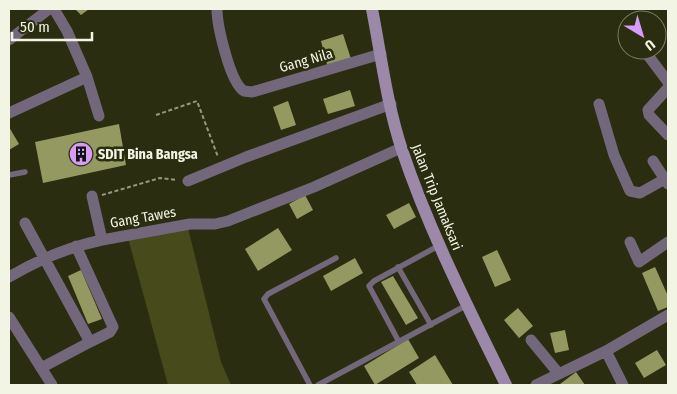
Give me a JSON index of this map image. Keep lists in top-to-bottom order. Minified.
{"streets":{"main road":["Jalan Trip Jamaksari"],"street":["Gang Nila","Gang Tawes"]},"crossings":[["Gang Nila","Jalan Trip Jamaksari"],["Jalan Trip Jamaksari","Gang Tawes"]],"places":{"building":["SDIT Bina Bangsa"]},"scale_bar":"50 m","north":"bottom right"}
